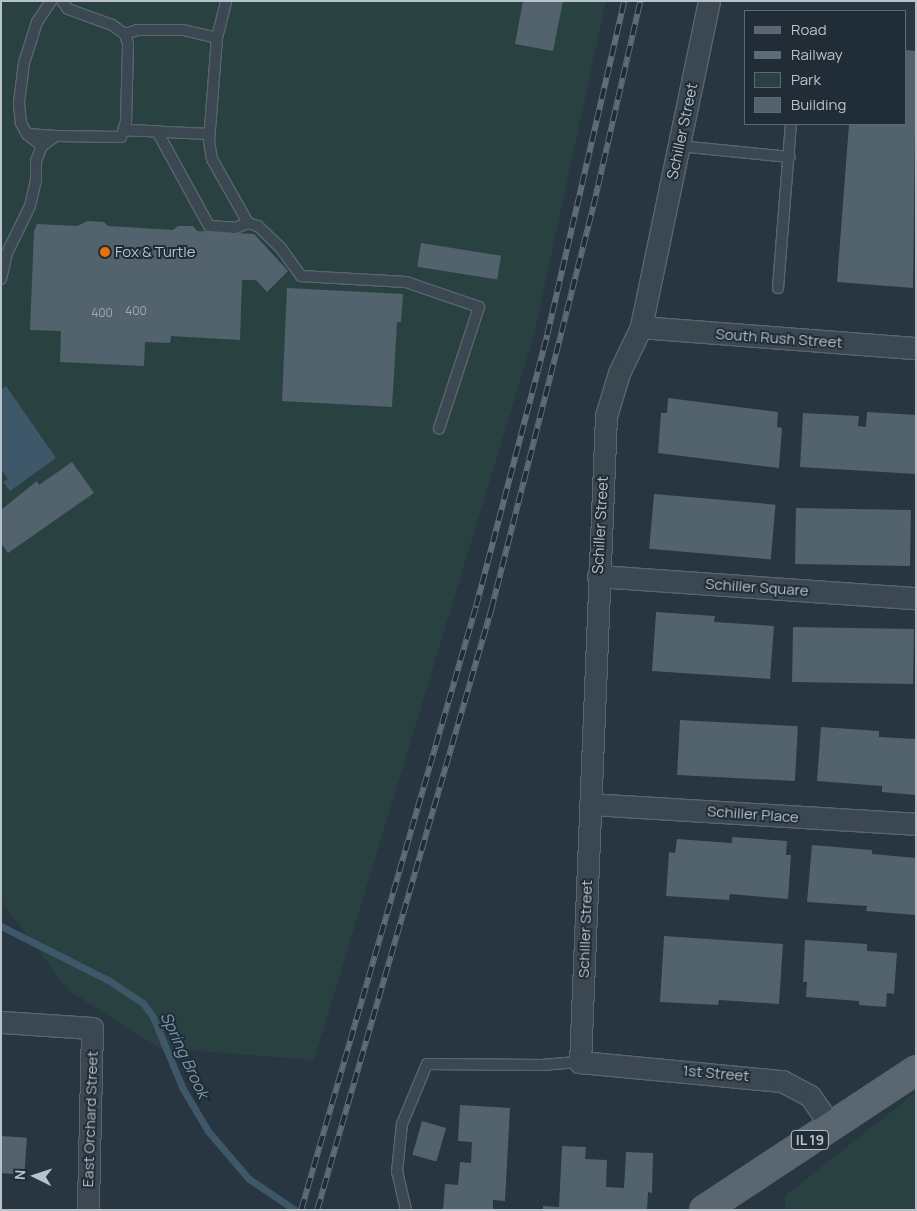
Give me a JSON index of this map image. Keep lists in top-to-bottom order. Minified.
{"streets":{"main road":["IL 19"],"street":["Schiller Street","South Rush Street","Schiller Square","Schiller Place","1st Street","East Orchard Street"]},"crossings":[["Schiller Street","South Rush Street"],["Schiller Street","Schiller Square"],["Schiller Street","Schiller Place"],["Schiller Street","1st Street"],["1st Street","IL 19"]],"water":["Spring Brook"],"places":["Fox & Turtle"],"house_numbers":["400","400"],"legend":["Road","Railway","Park","Building"],"north":"left"}
